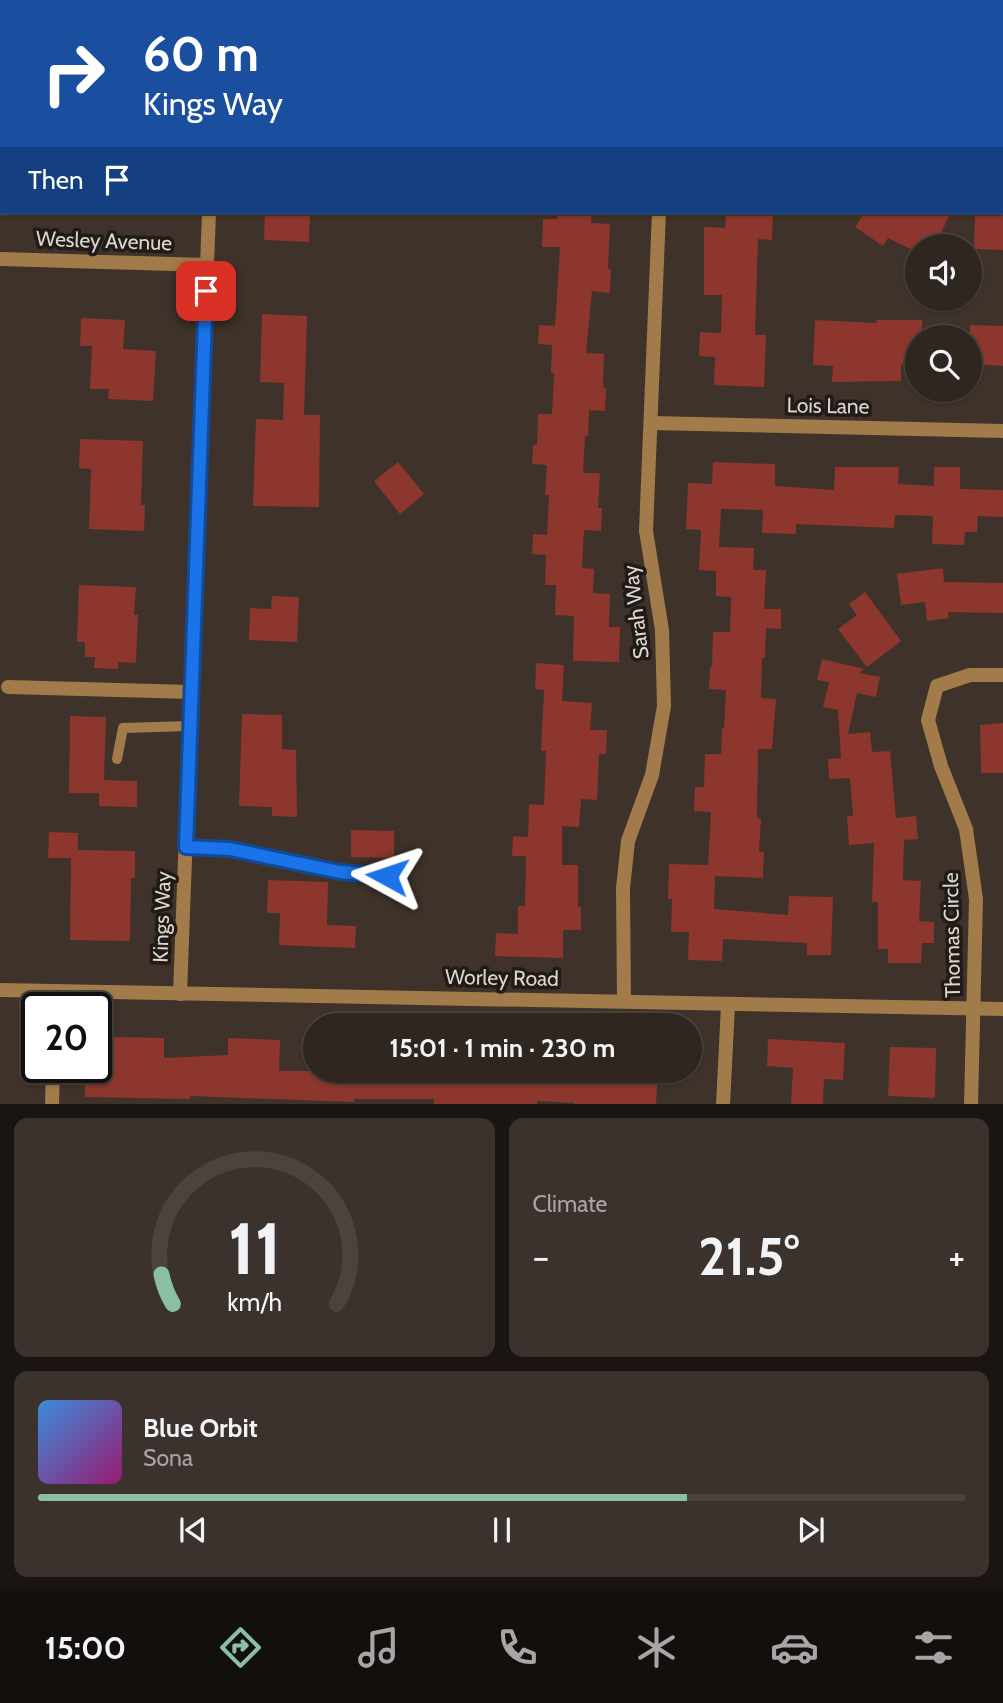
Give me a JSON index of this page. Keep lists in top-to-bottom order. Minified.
{"streets":{"street":["Wesley Avenue","Lois Lane","Sarah Way","Kings Way","Thomas Circle","Worley Road"]},"crossings":[["Wesley Avenue","Kings Way"],["Lois Lane","Sarah Way"],["Sarah Way","Worley Road"],["Kings Way","Worley Road"],["Thomas Circle","Worley Road"]],"page":{"turn":["60 m","Kings Way"],"then":"Then","limit":"20","trip":"15:01 · 1 min · 230 m","tile":"Climate","heat":["−","21.5°","+"],"song":["Blue Orbit","Sona"],"tabs":"15:00","gauge":["11","km/h"]}}
